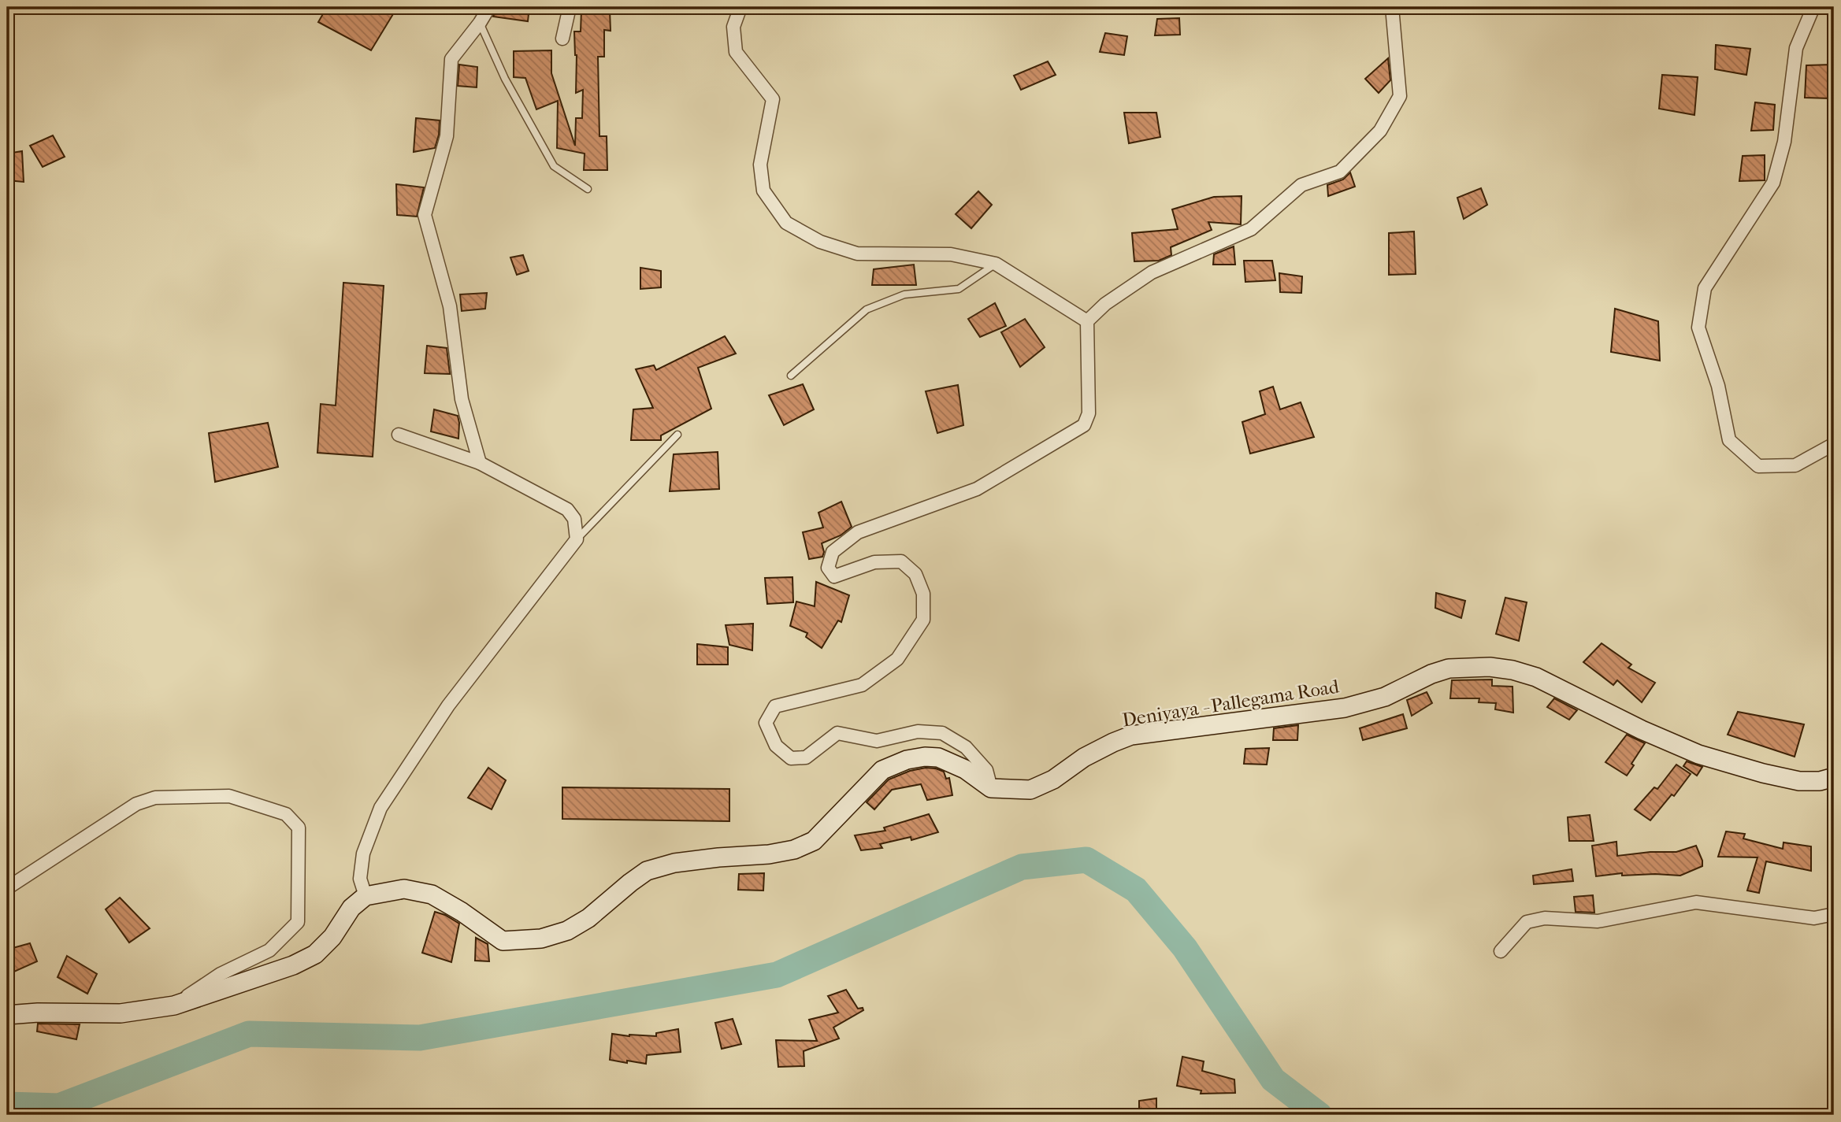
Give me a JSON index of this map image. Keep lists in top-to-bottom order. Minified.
{"streets":{"main road":["Deniyaya - Pallegama Road"]}}
